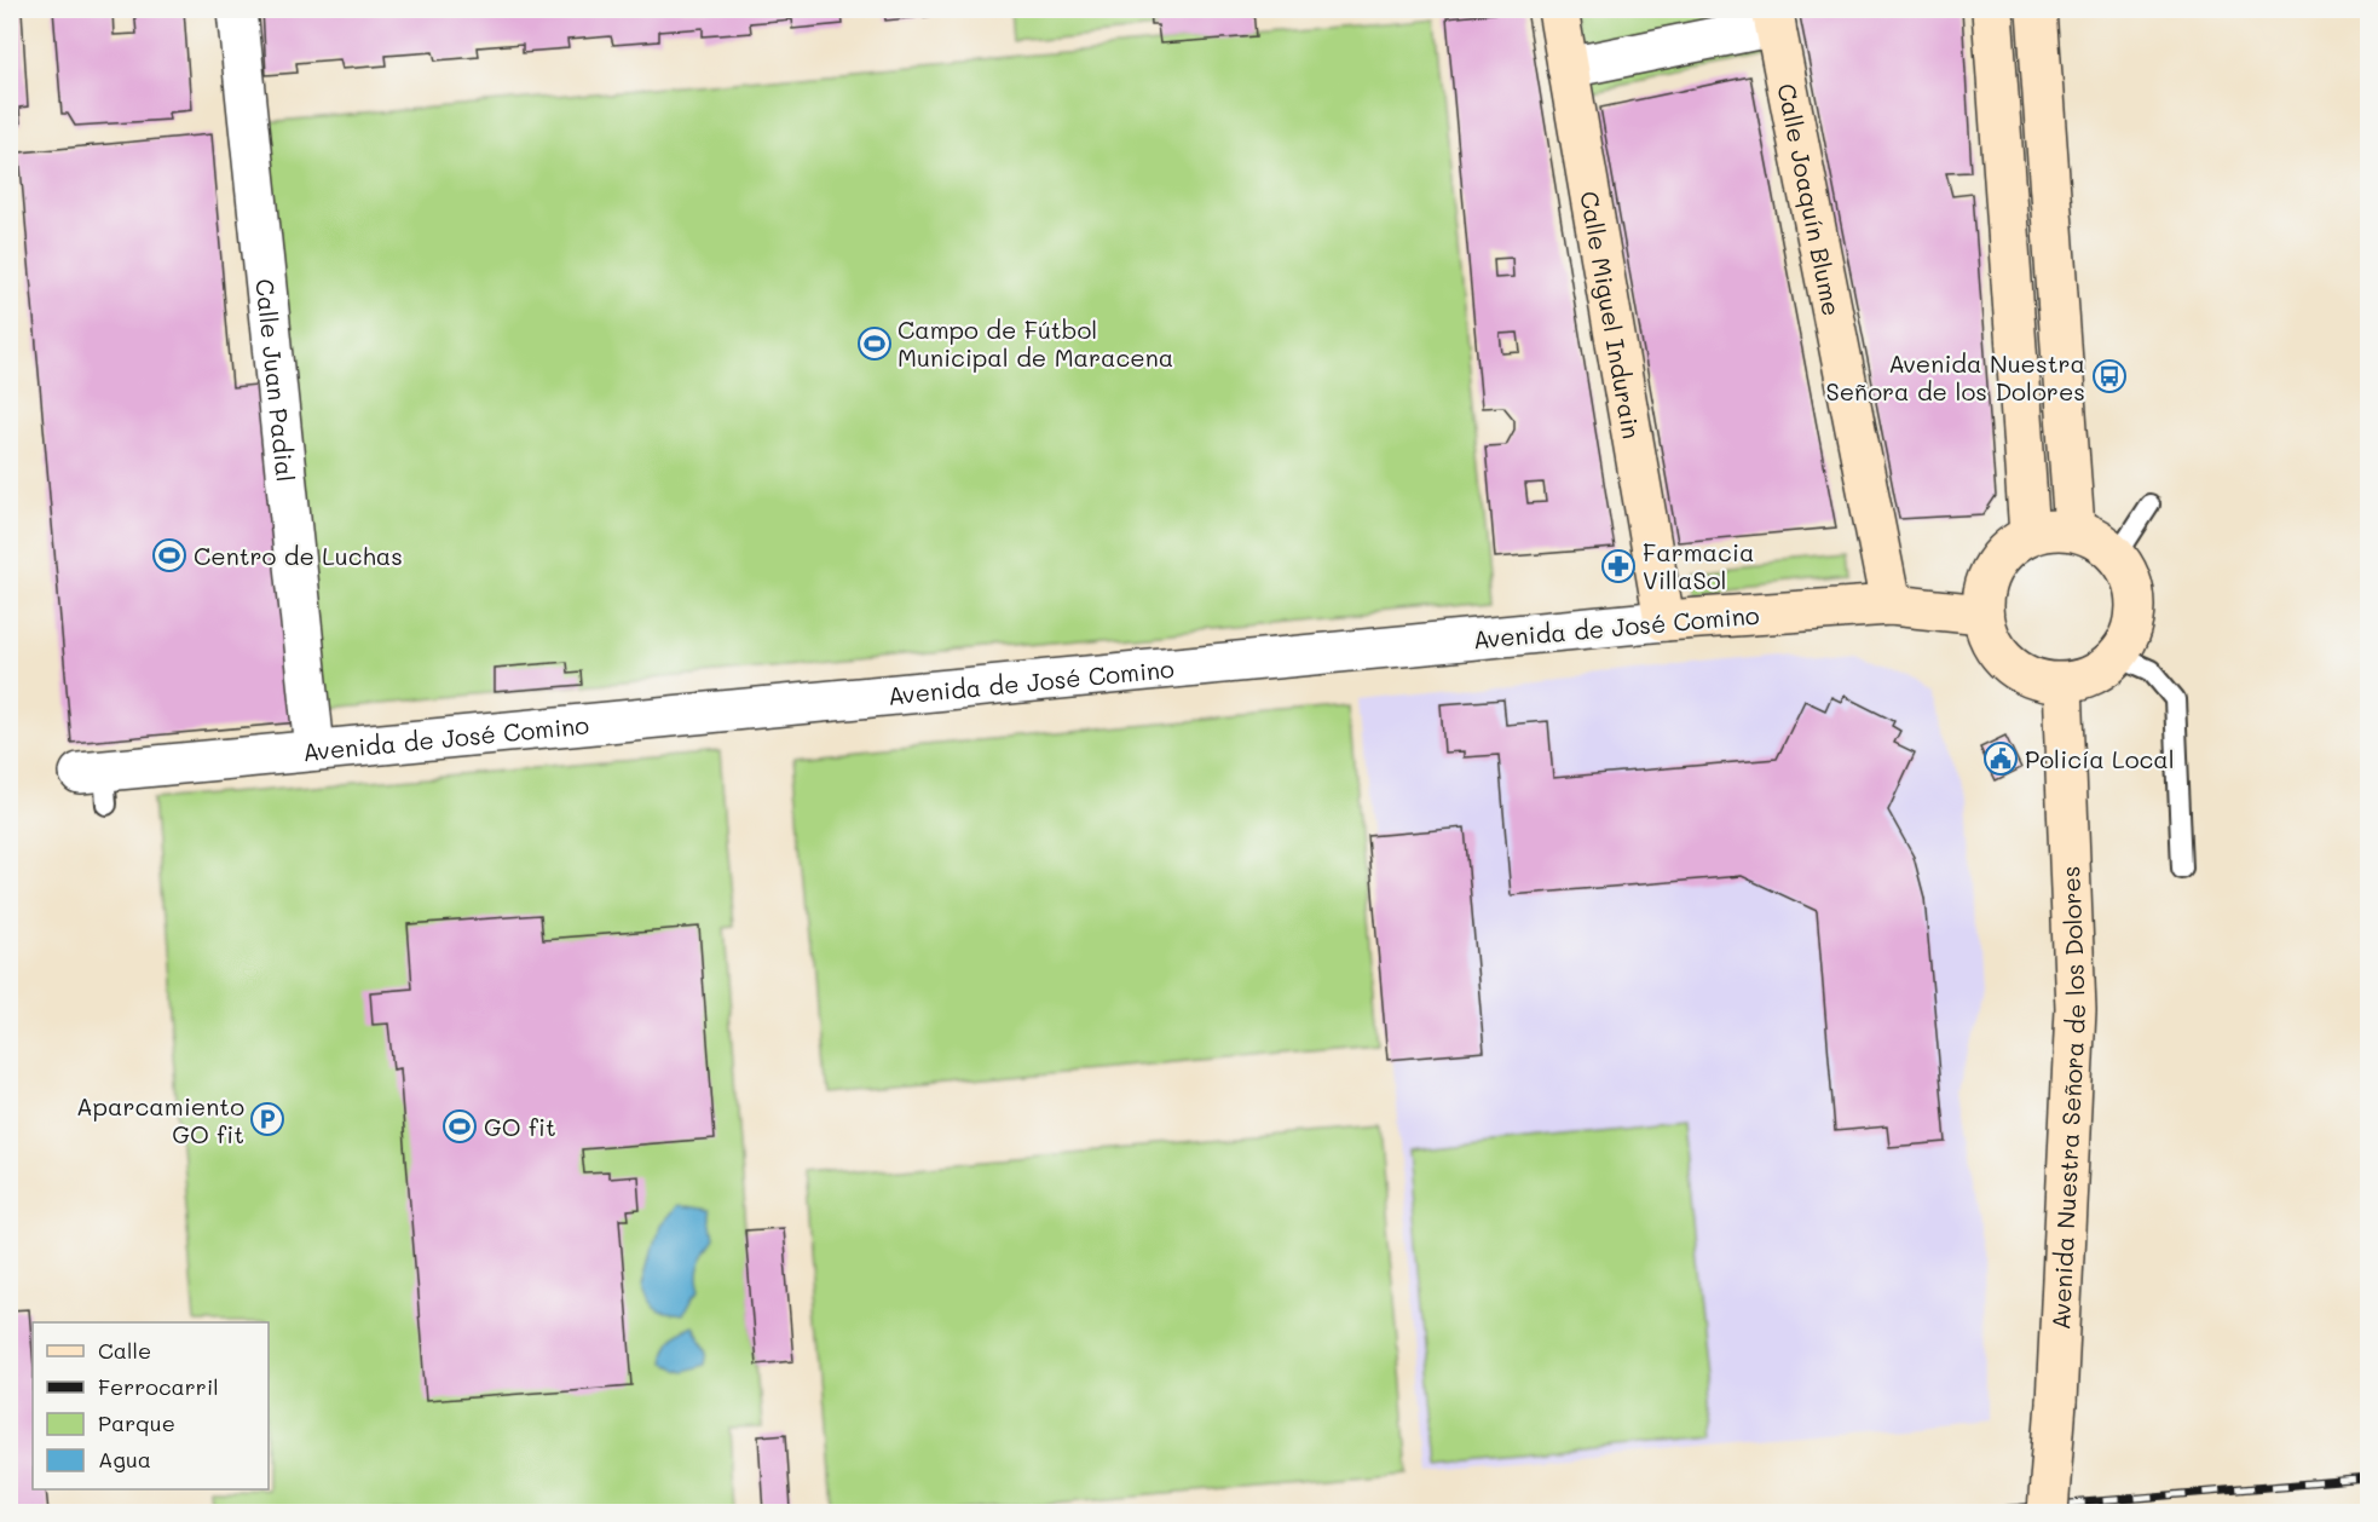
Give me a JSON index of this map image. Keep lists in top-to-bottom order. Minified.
{"streets":{"main road":["Calle Joaquín Blume","Calle Miguel Indurain","Avenida de José Comino","Avenida Nuestra Señora de los Dolores"],"street":["Calle Juan Padial"]},"crossings":[["Calle Joaquín Blume","Avenida de José Comino"],["Calle Miguel Indurain","Avenida de José Comino"],["Calle Juan Padial","Avenida de José Comino"],["Avenida de José Comino","Avenida Nuestra Señora de los Dolores"]],"places":{"sports":["Campo de Fútbol Municipal de Maracena","Centro de Luchas","GO fit"],"bus stop":["Avenida Nuestra Señora de los Dolores"],"pharmacy":["Farmacia VillaSol"],"public building":["Policía Local"],"parking":["Aparcamiento GO fit"]},"legend":["Calle","Ferrocarril","Parque","Agua"]}
